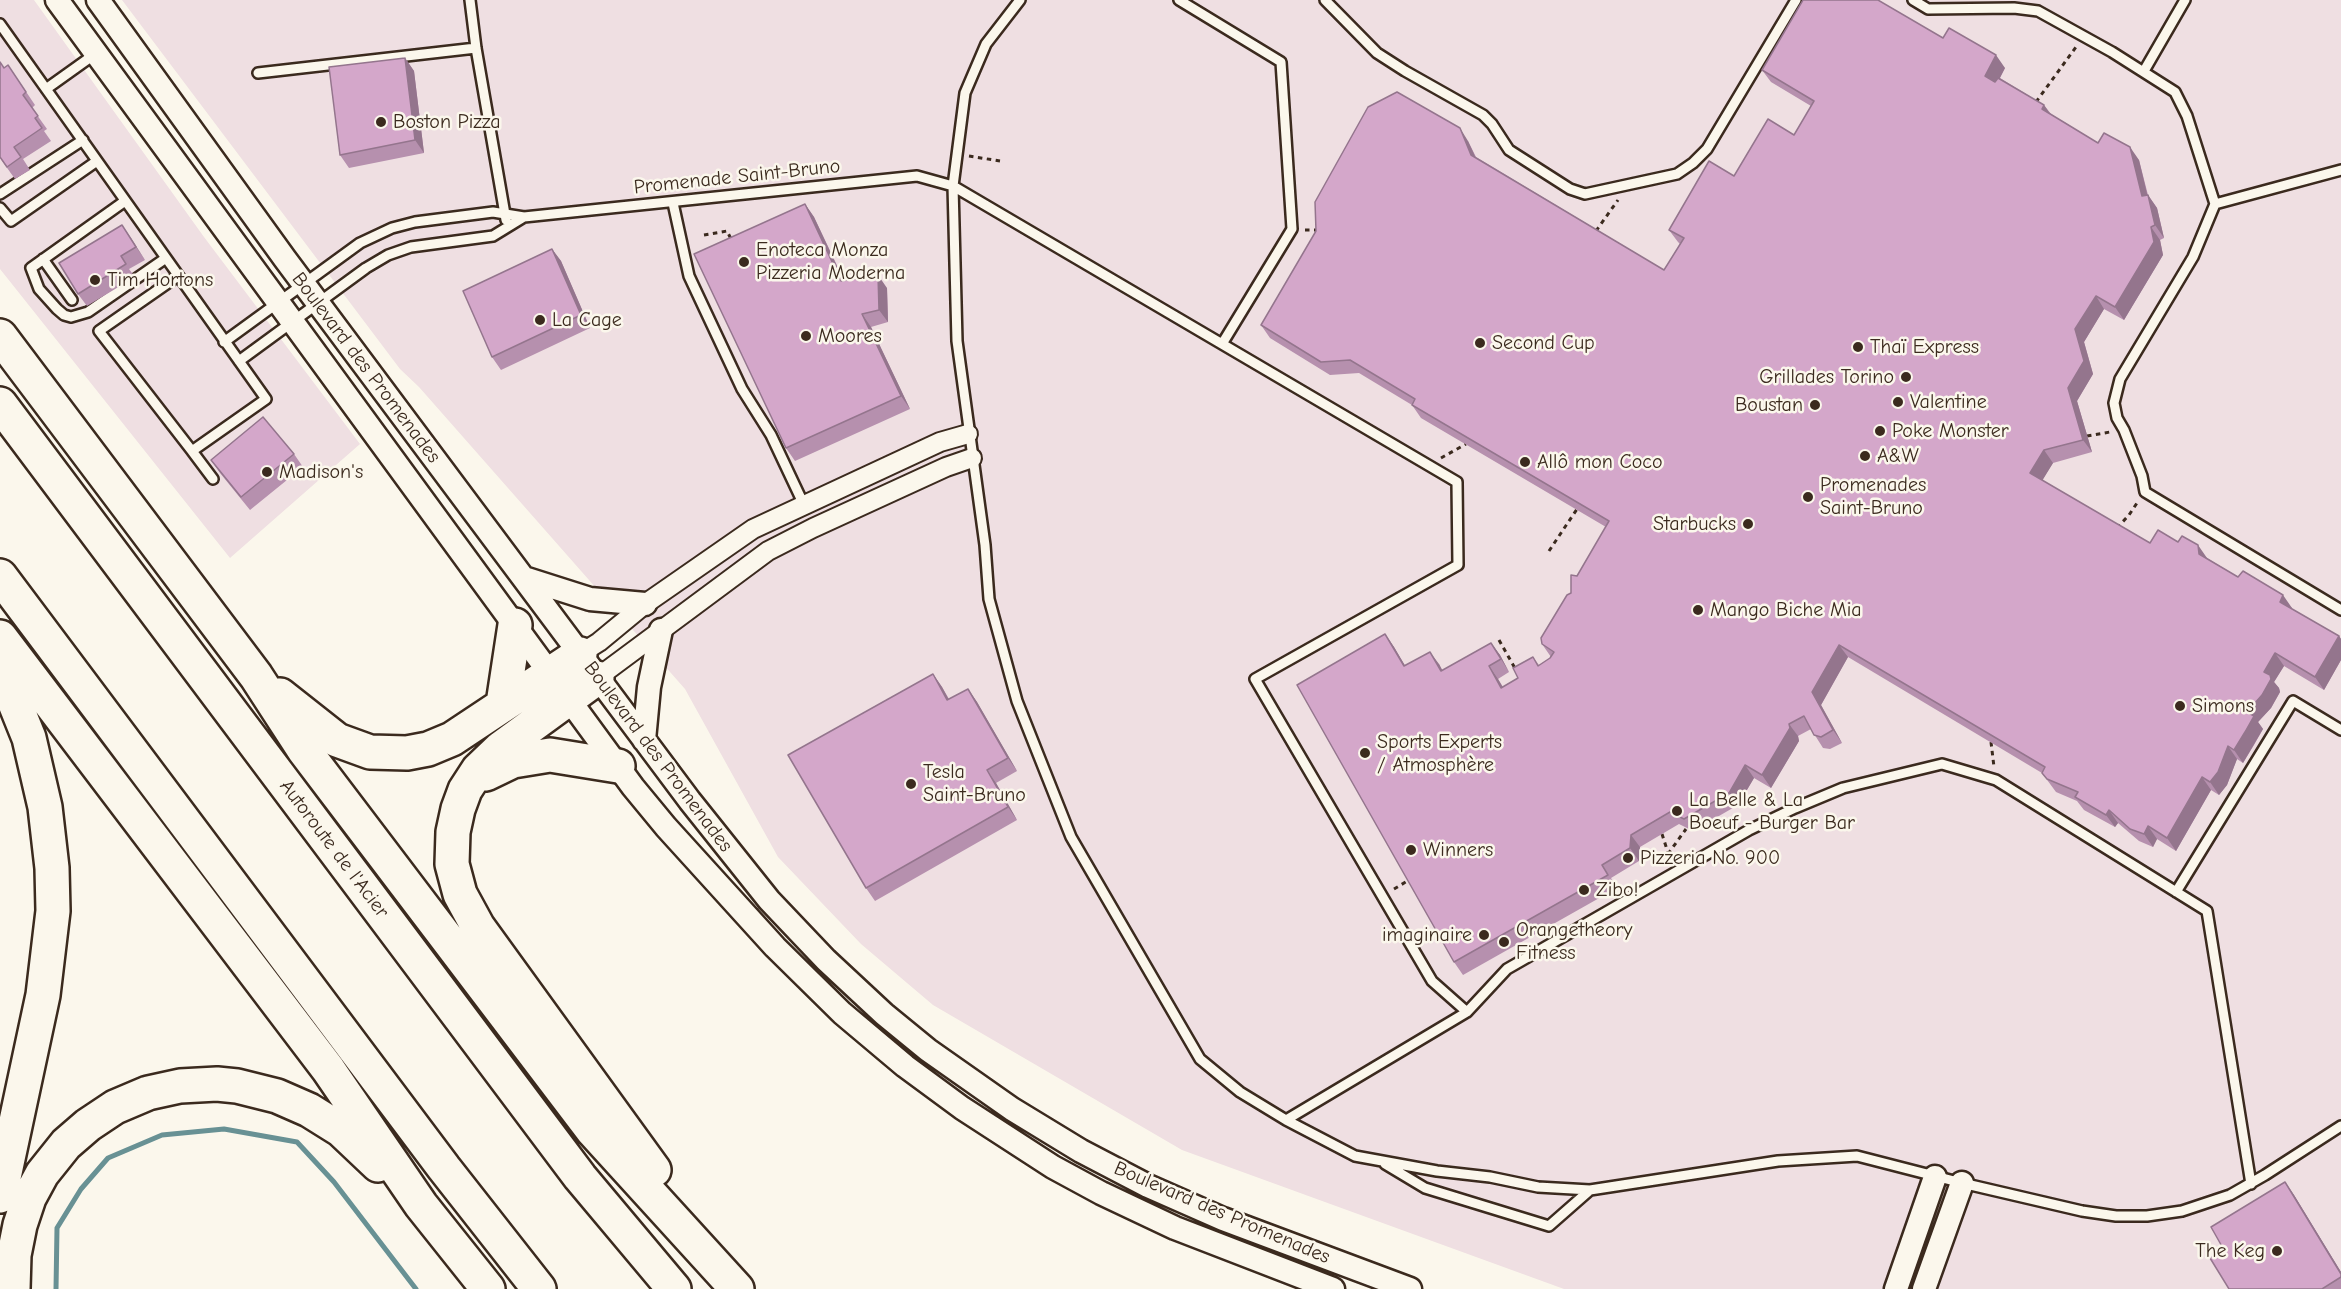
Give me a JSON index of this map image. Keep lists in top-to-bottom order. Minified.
{"streets":{"highway":["Autoroute de l'Acier"],"street":["Boulevard des Promenades"],"lane":["Promenade Saint-Bruno"]},"crossings":[["Promenade Saint-Bruno","Boulevard des Promenades"]],"places":["Boston Pizza","Enoteca Monza Pizzeria Moderna","Tim Hortons","La Cage","Moores","Second Cup","Thaï Express","Grillades Torino","Valentine","Boustan","Poke Monster","A&W","Allô mon Coco","Madison's","Promenades Saint-Bruno","Starbucks","Mango Biche Mia","Simons","Sports Experts / Atmosphère","Tesla Saint-Bruno","La Belle & La Boeuf - Burger Bar","Winners","Pizzeria No. 900","Zibo!","imaginaire","Orangetheory Fitness","The Keg"]}
